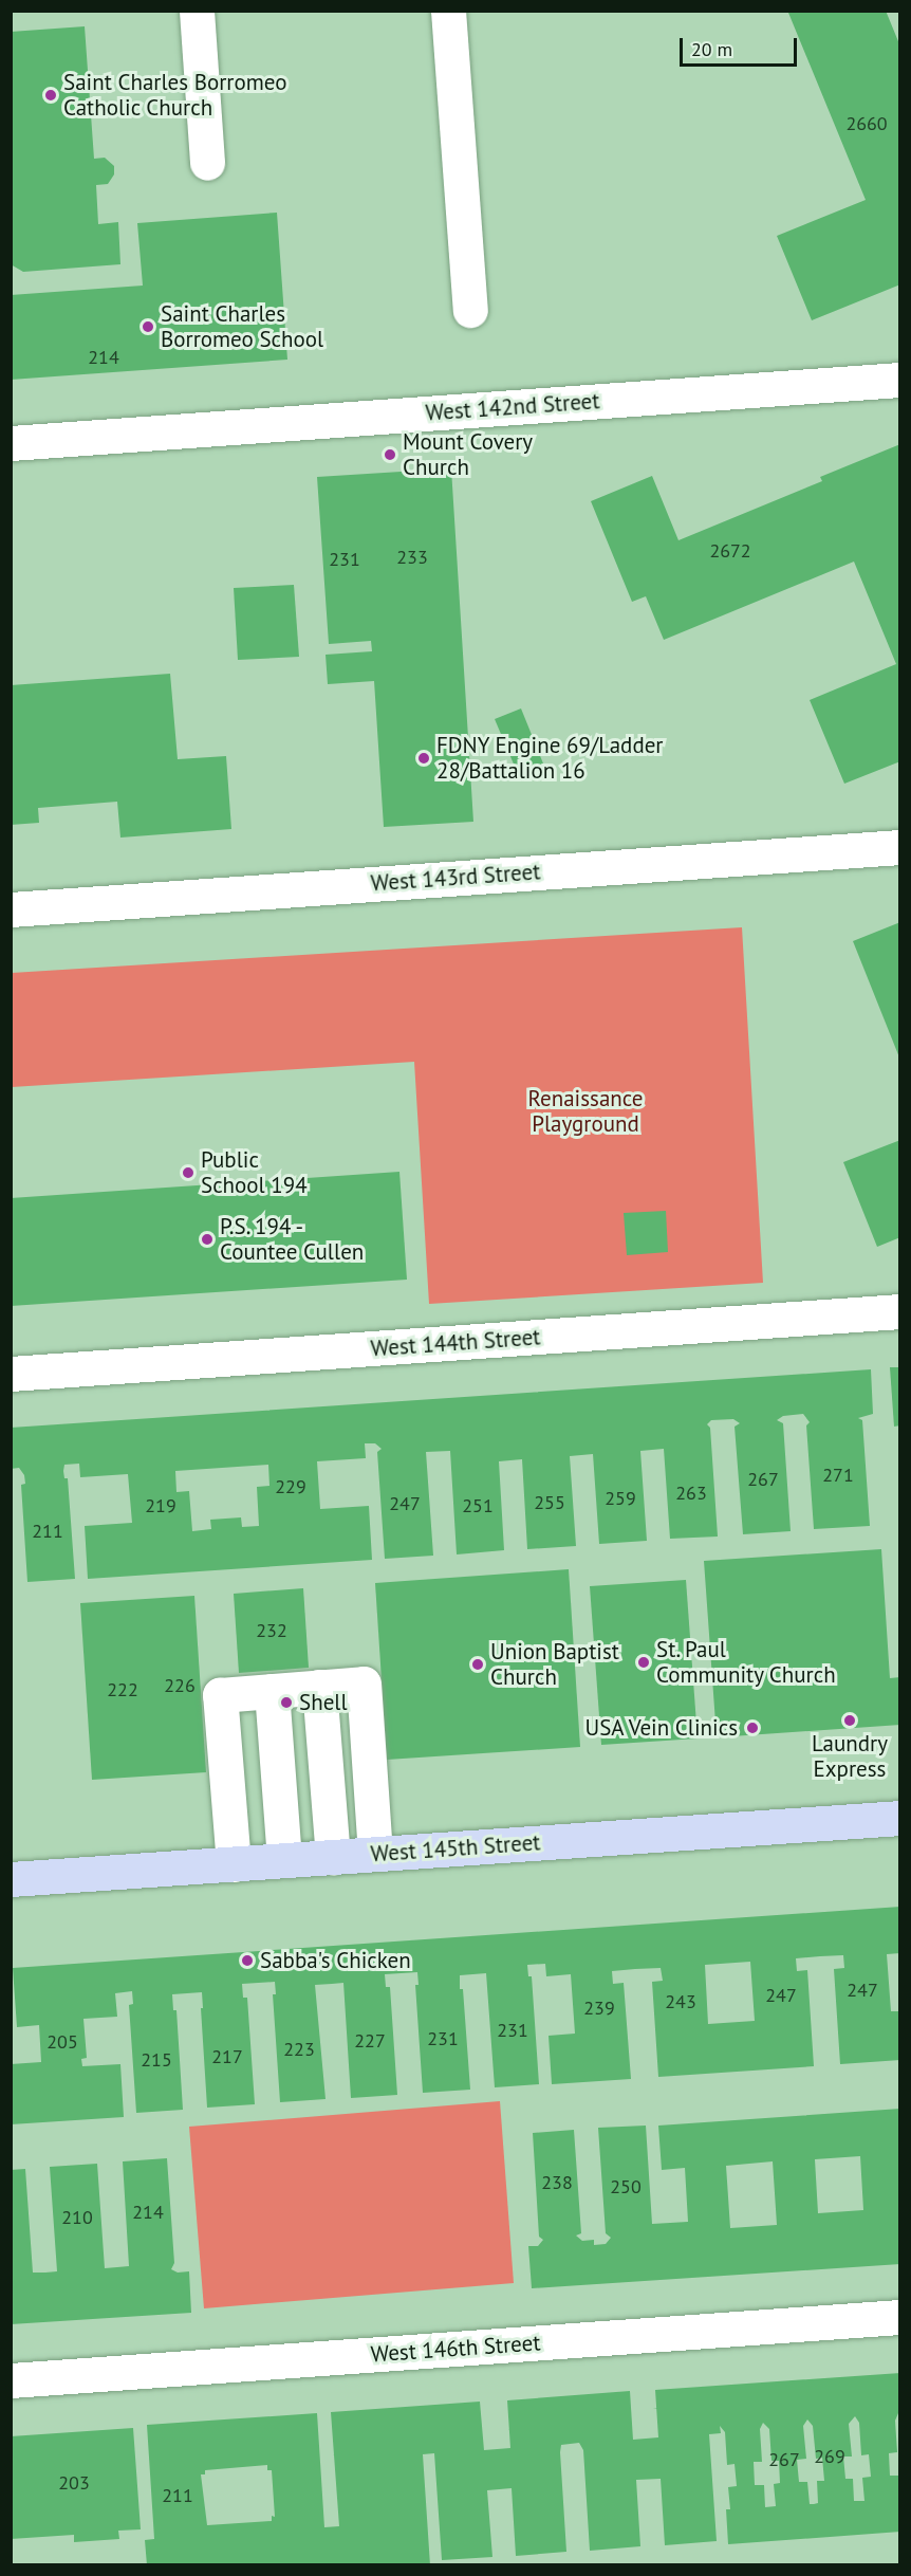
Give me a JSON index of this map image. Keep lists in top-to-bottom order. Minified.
{"streets":{"main road":["West 145th Street"],"street":["West 142nd Street","West 143rd Street","West 144th Street","West 146th Street"]},"parks":["Renaissance Playground"],"places":["Saint Charles Borromeo Catholic Church","Saint Charles Borromeo School","Mount Covery Church","FDNY Engine 69/Ladder 28/Battalion 16","Public School 194","P.S. 194 - Countee Cullen","St. Paul Community Church","Union Baptist Church","Shell","Laundry Express","USA Vein Clinics","Sabba's Chicken"],"house_numbers":["2660","214","2672","233","231","271","267","229","263","259","255","247","219","251","211","232","226","222","247","247","243","239","231","231","227","205","223","217","215","238","250","214","210","269","267","203","211"],"scale_bar":"20 m"}
